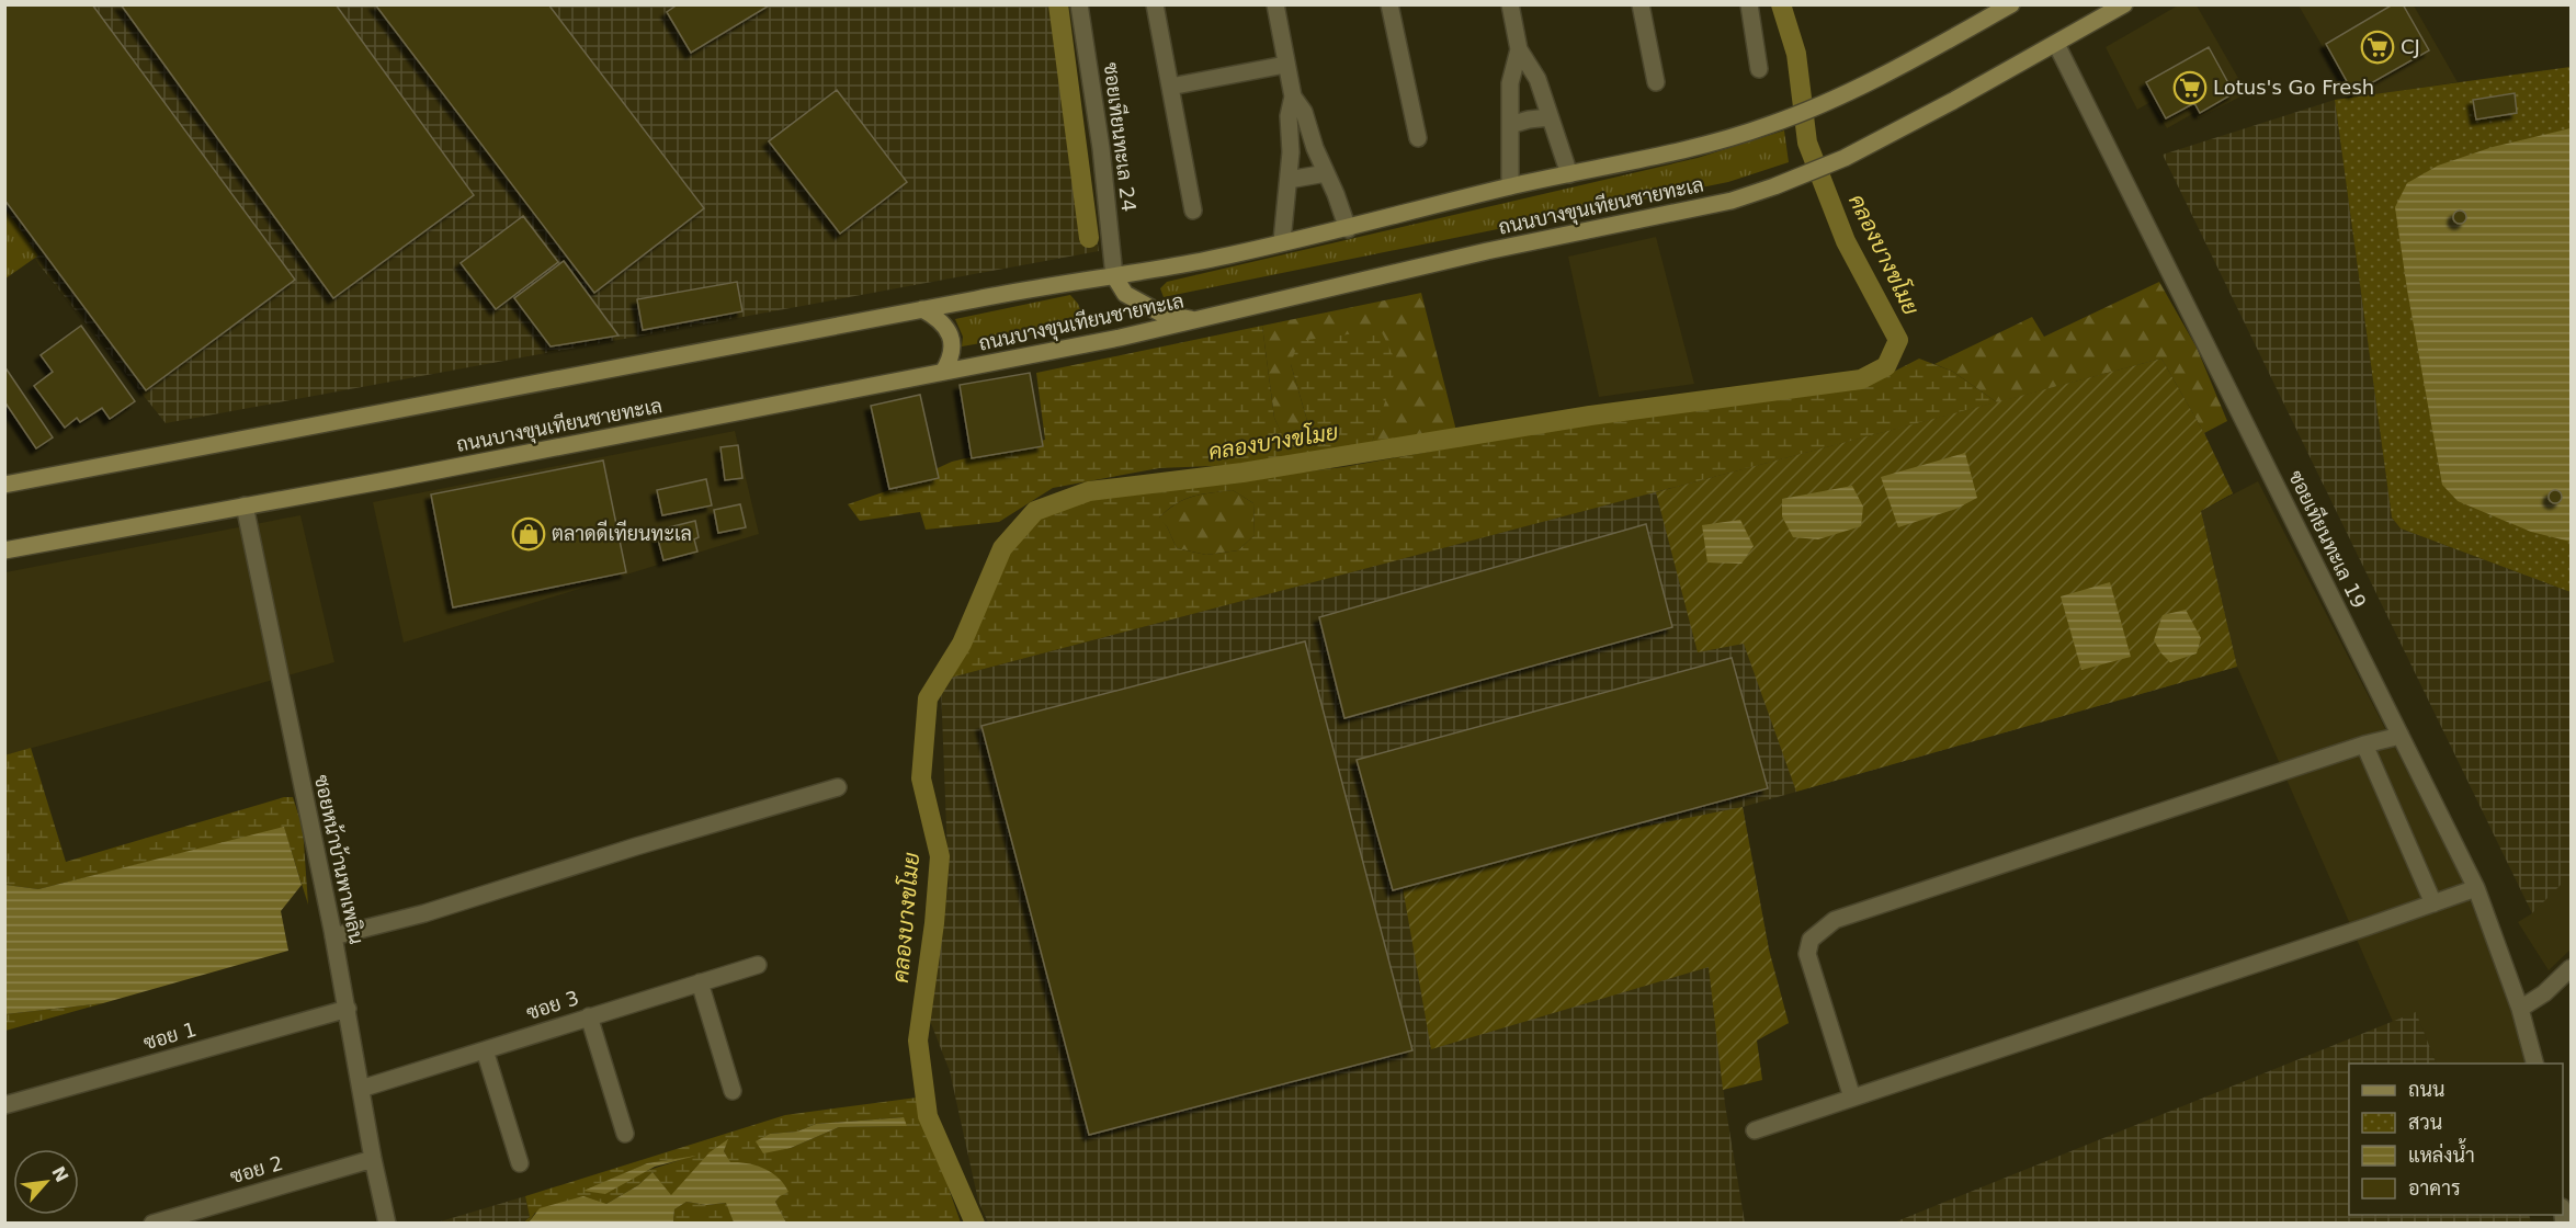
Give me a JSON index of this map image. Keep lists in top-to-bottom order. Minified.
{"streets":{"main road":["ถนนบางขุนเทียนชายทะเล"],"street":["ซอยเทียนทะเล 24","ซอยเทียนทะเล 19","ซอยหน้าบ้านพาเพลิน","ซอย 3","ซอย 1","ซอย 2"]},"crossings":[["ซอยเทียนทะเล 24","ถนนบางขุนเทียนชายทะเล"],["ถนนบางขุนเทียนชายทะเล","ซอยเทียนทะเล 19"],["ถนนบางขุนเทียนชายทะเล","ซอยหน้าบ้านพาเพลิน"],["ซอยหน้าบ้านพาเพลิน","ซอย 3"],["ซอยหน้าบ้านพาเพลิน","ซอย 1"],["ซอยหน้าบ้านพาเพลิน","ซอย 2"]],"water":["คลองบางขโมย"],"places":{"supermarket":["CJ","Lotus's Go Fresh"],"shop":["ตลาดดีเทียนทะเล"]},"legend":["ถนน","สวน","แหล่งน้ำ","อาคาร"],"north":"top right"}
